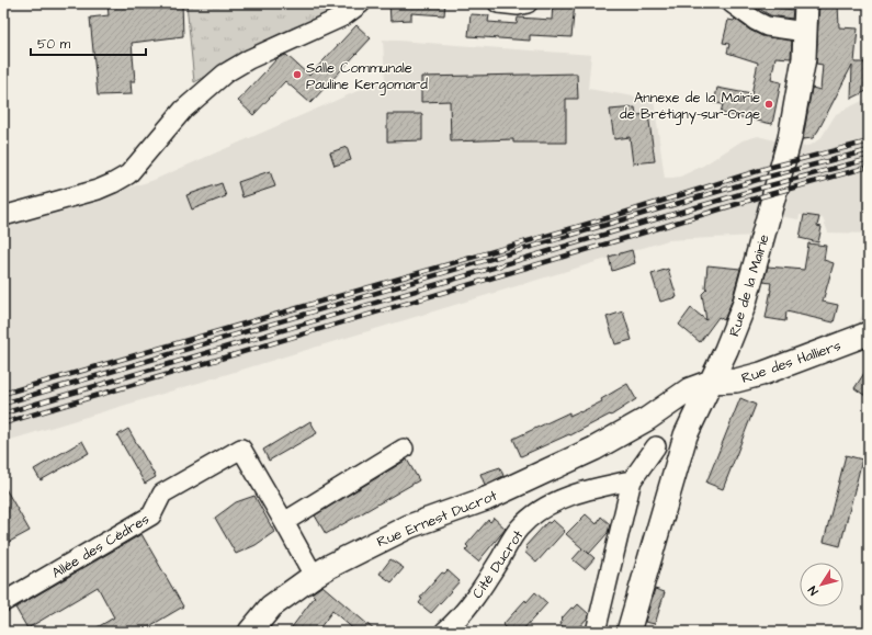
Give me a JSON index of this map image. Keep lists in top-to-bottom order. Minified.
{"streets":{"main road":["Rue de la Mairie","Rue des Halliers","Rue Ernest Ducrot"],"street":["Allée des Cèdres","Cité Ducrot"]},"crossings":[["Rue de la Mairie","Rue des Halliers"],["Rue des Halliers","Rue Ernest Ducrot"]],"places":["Salle Communale Pauline Kergomard","Annexe de la Mairie de Brétigny-sur-Orge"],"scale_bar":"50 m","north":"bottom left"}
